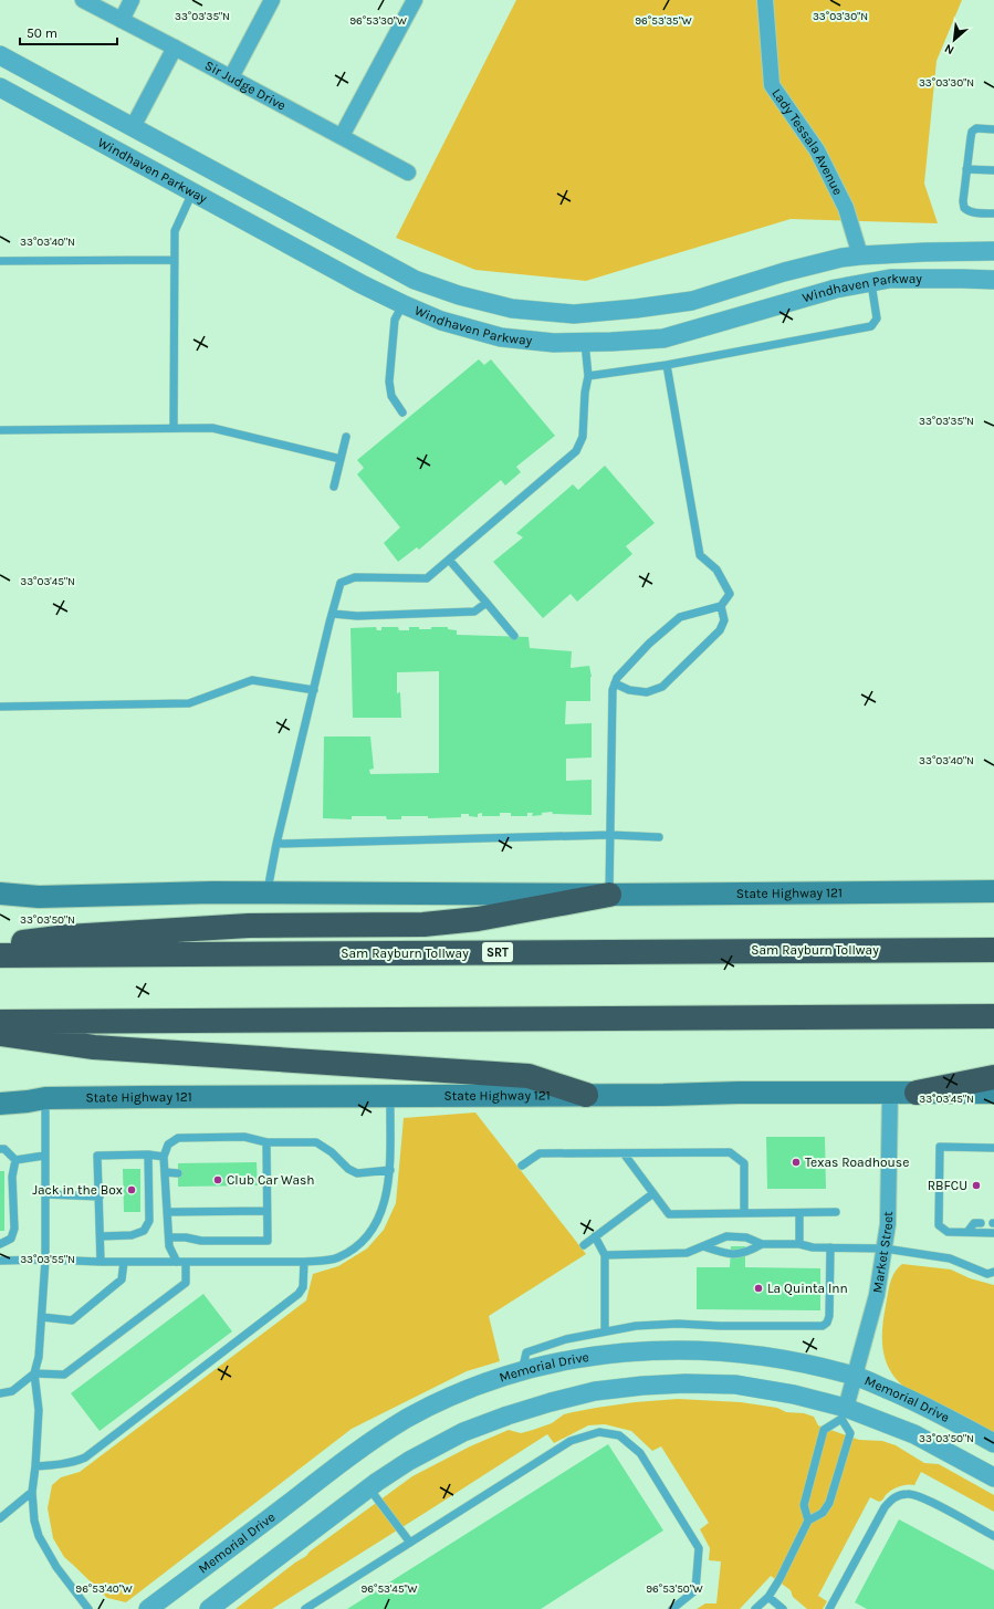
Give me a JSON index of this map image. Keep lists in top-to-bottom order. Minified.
{"streets":{"highway":["Sam Rayburn Tollway","SRT"],"main road":["State Highway 121"],"street":["Sir Judge Drive","Lady Tessala Avenue","Windhaven Parkway","Market Street","Memorial Drive"]},"crossings":[["Lady Tessala Avenue","Windhaven Parkway"],["State Highway 121","Market Street"],["Market Street","Memorial Drive"]],"places":["Texas Roadhouse","Club Car Wash","RBFCU","Jack in the Box","La Quinta Inn"],"scale_bar":"50 m","north":"bottom left","coordinates":["33°03'35\"N","33°03'30\"N","96°53'30\"W","96°53'35\"W","33°03'40\"N","33°03'45\"N","33°03'50\"N","33°03'55\"N","96°53'40\"W","96°53'45\"W","96°53'50\"W"]}
